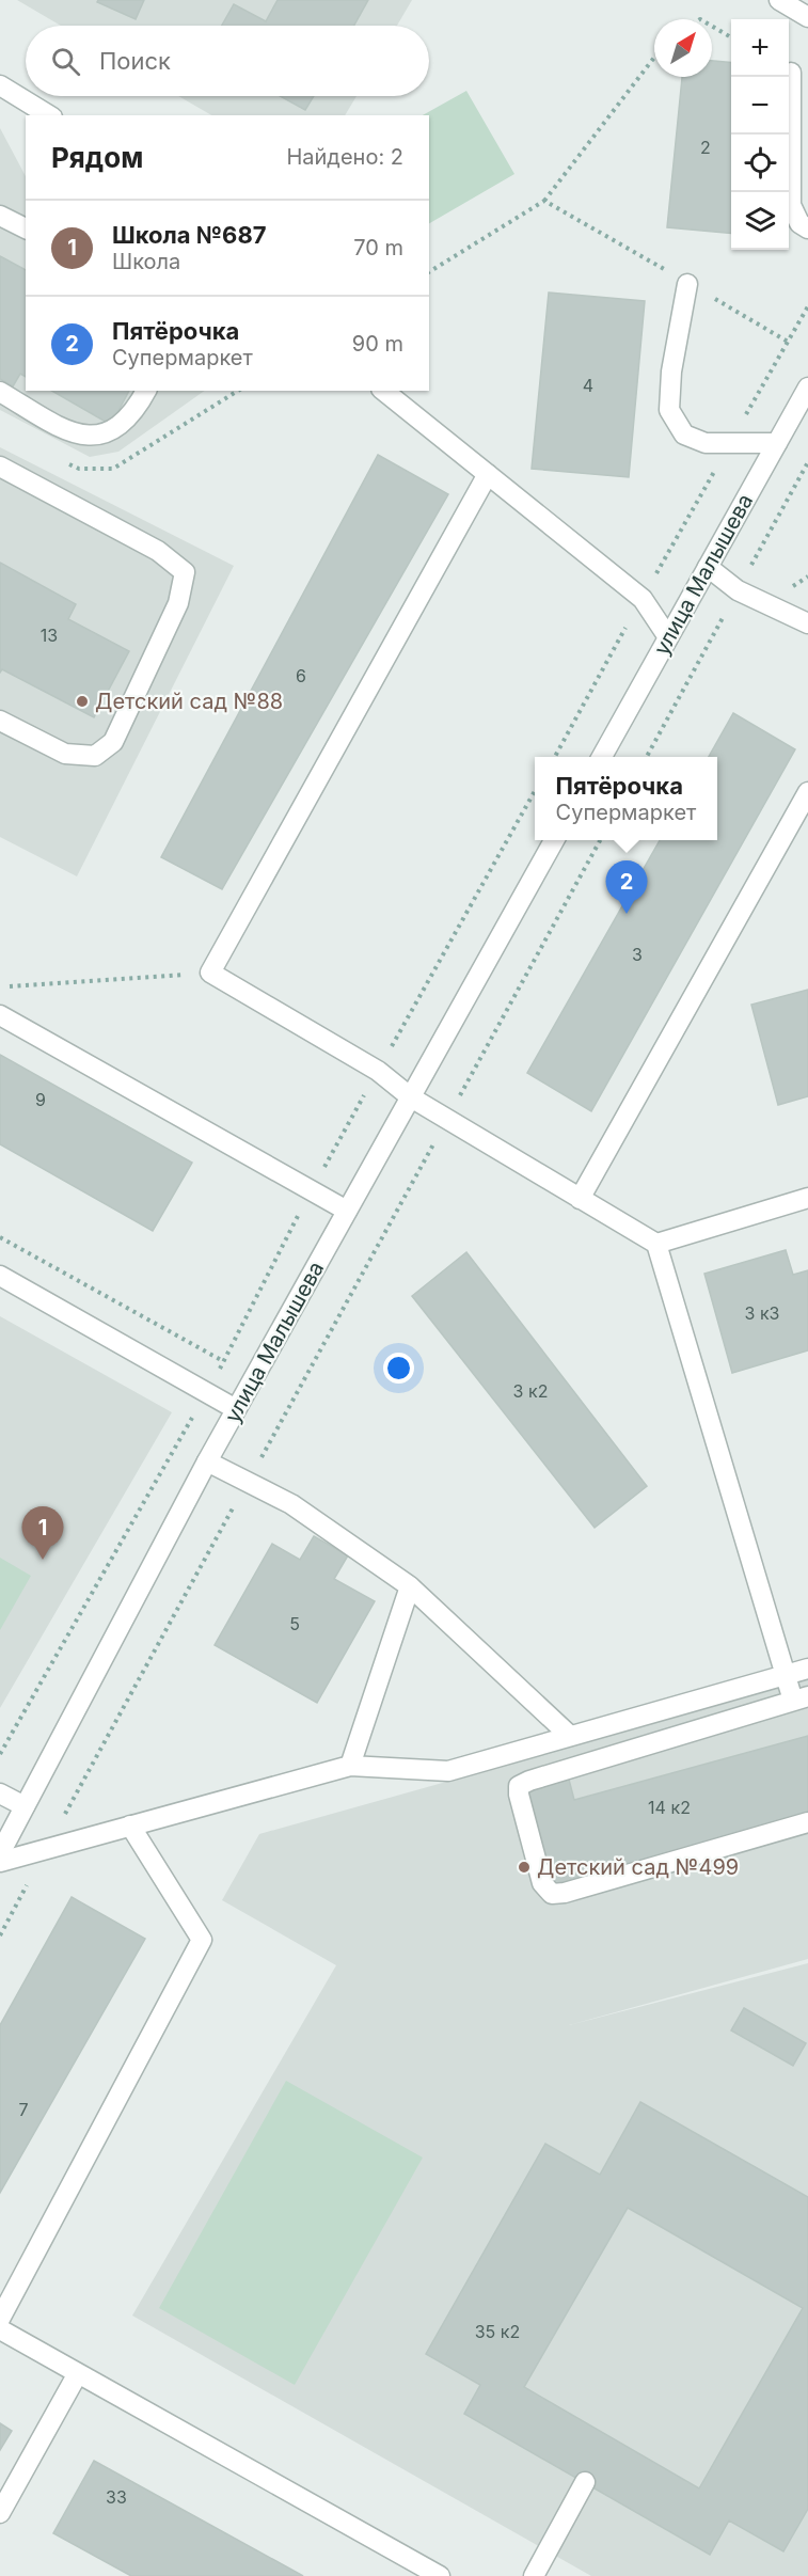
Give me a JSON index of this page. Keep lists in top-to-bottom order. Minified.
{"streets":{"street":["улица Малышева"]},"places":["Детский сад №88","Детский сад №499"],"house_numbers":["2","4","13","6","3","9","3 к3","3 к2","5","14 к2","7","35 к2","33"],"north":"top right","page":{"map_buttons":["+","−"],"search":"Поиск","heading":["Рядом","Найдено: 2"],"list":[{"mark":"1","name":"Школа №687","note":"Школа","value":"70 m"},{"mark":"2","name":"Пятёрочка","note":"Супермаркет","value":"90 m"}],"popup":["Пятёрочка","Супермаркет"],"pins":["2","1"]}}
